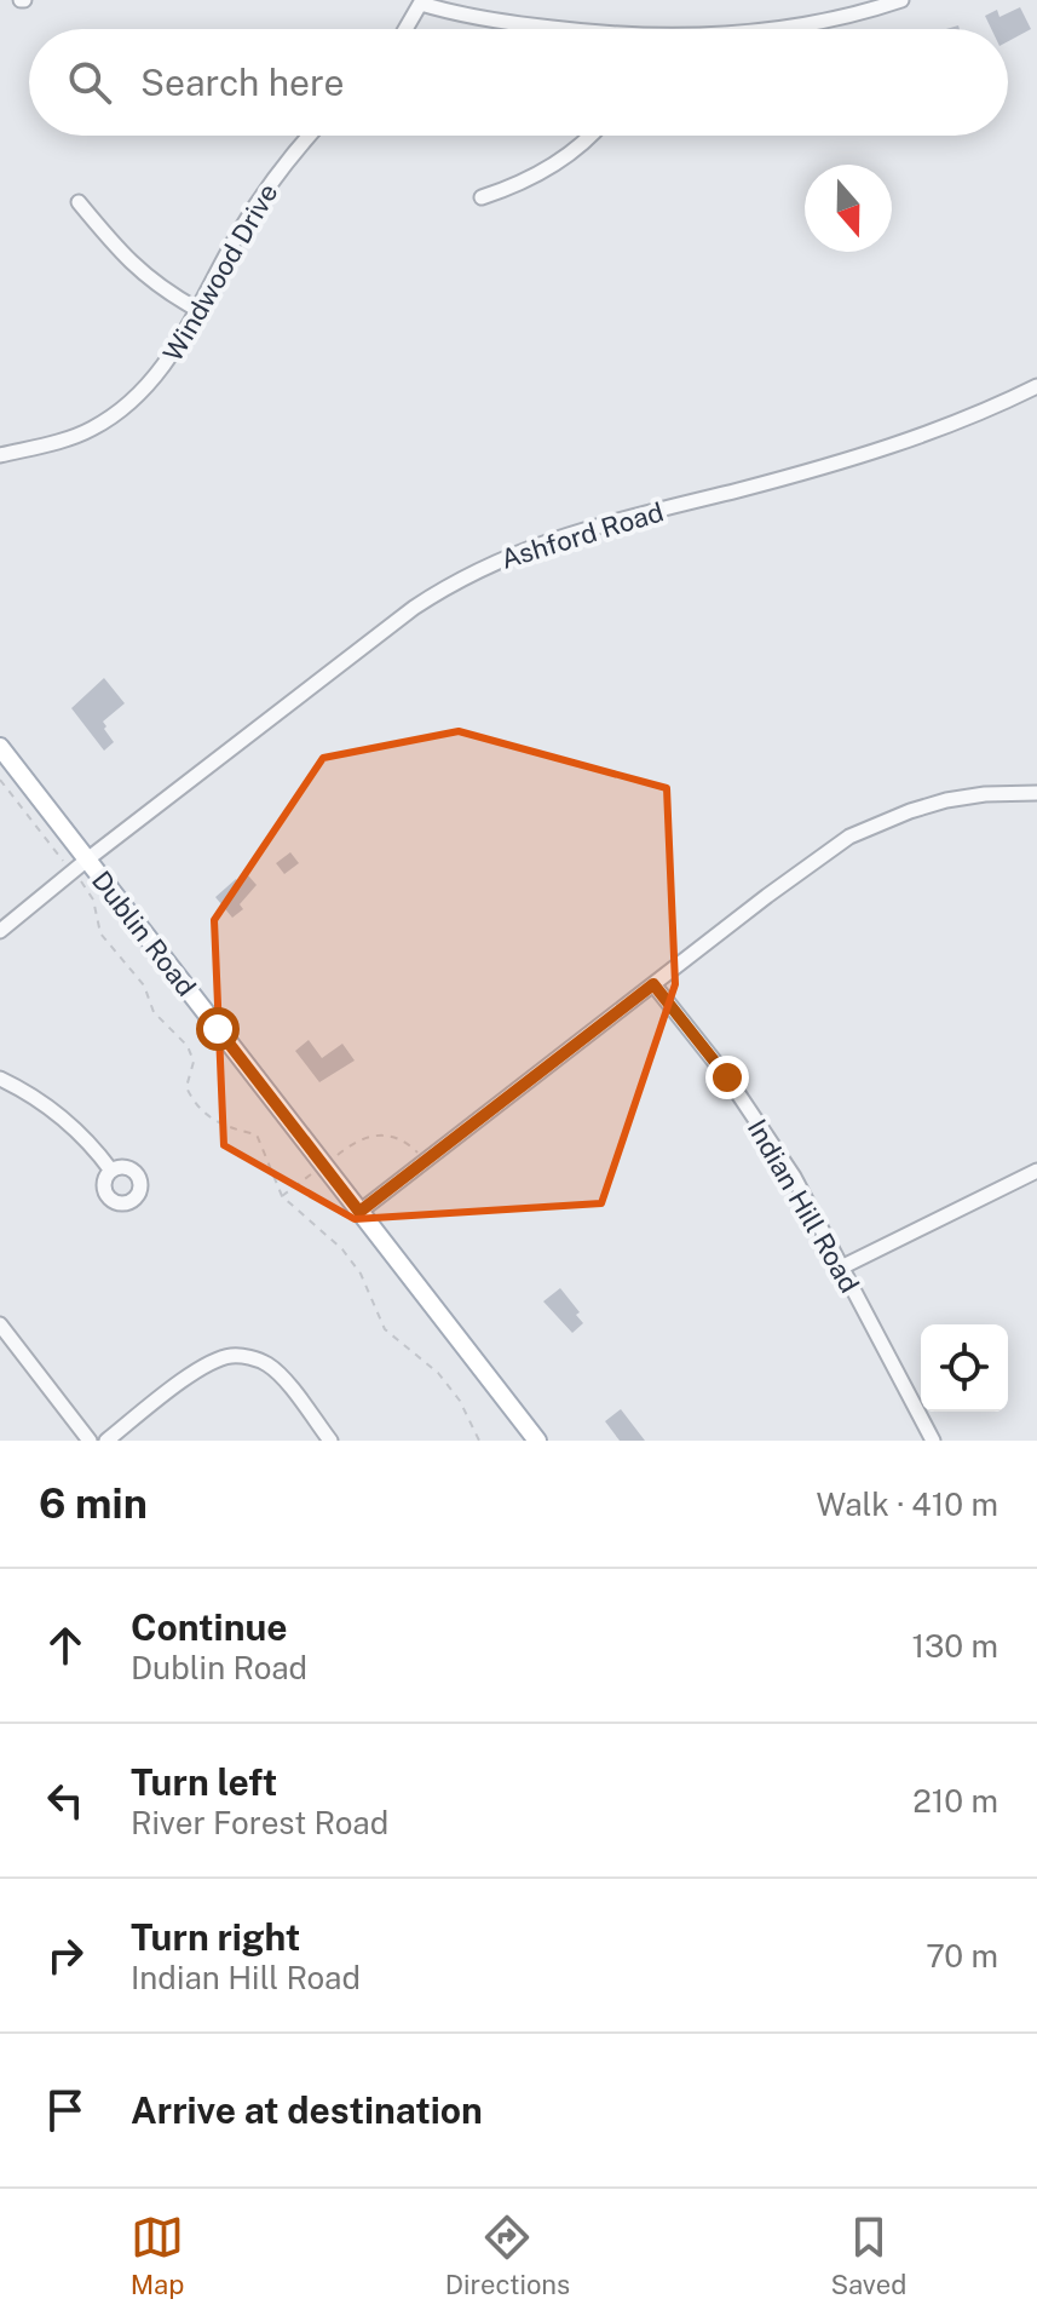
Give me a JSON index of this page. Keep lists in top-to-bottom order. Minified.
{"streets":{"main road":["Dublin Road"],"street":["Windwood Drive","Ashford Road","Indian Hill Road"]},"crossings":[["Ashford Road","Dublin Road"]],"north":"bottom","page":{"search":"Search here","heading":["6 min","Walk · 410 m"],"list":[["Continue","Dublin Road","130 m"],["Turn left","River Forest Road","210 m"],["Turn right","Indian Hill Road","70 m"],"Arrive at destination"],"nav":["Map","Directions","Saved"]}}
